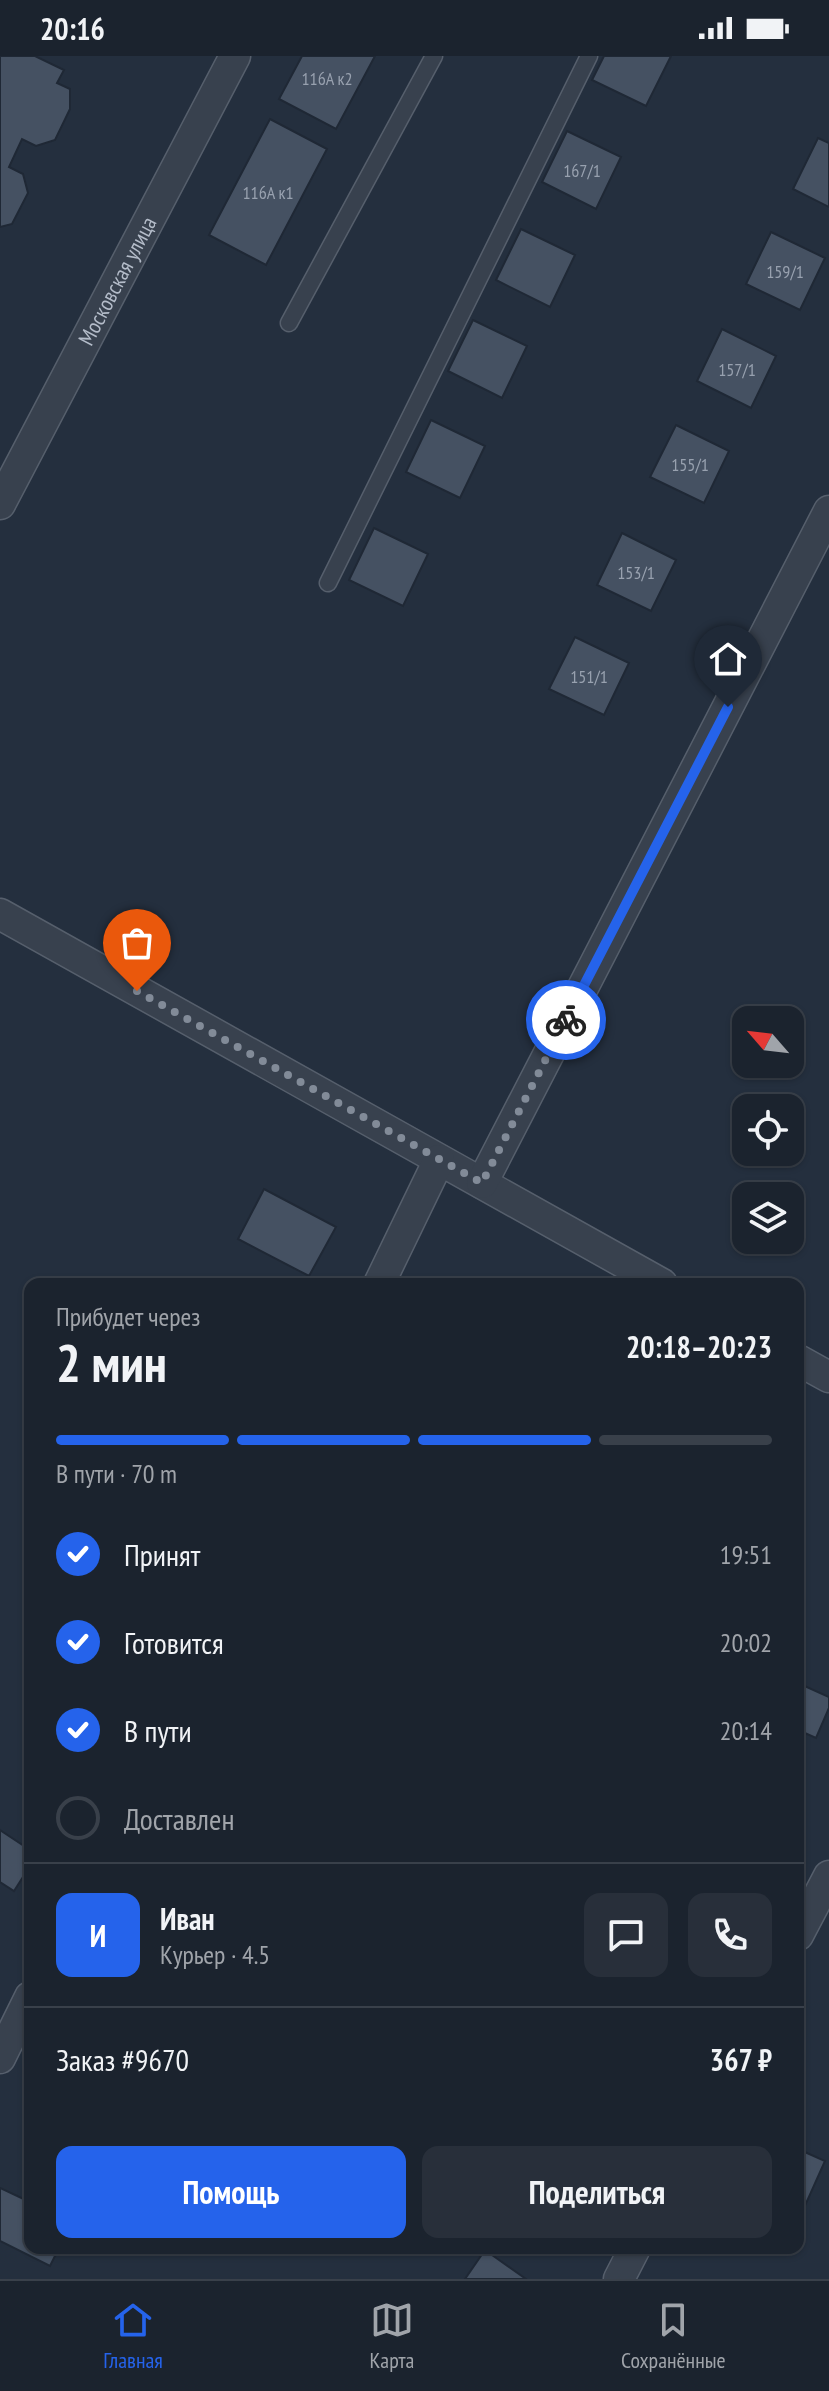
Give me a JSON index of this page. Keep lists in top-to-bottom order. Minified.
{"streets":{"street":["Московская улица"]},"house_numbers":["116А к2","167/1","116А к1","159/1","157/1","155/1","153/1","151/1"],"north":"top left","page":{"status":"20:16","heading":["2 мин","Прибудет через","20:18–20:23"],"panel":["Иван","Курьер · 4.5","Заказ #9670","367 ₽"],"bar":"В пути · 70 m","list":[["Принят","19:51"],["Готовится","20:02"],["В пути","20:14"],"Доставлен"],"round":"И","buttons":["Помощь","Поделиться"],"tabs":["Главная","Карта","Сохранённые"]}}
